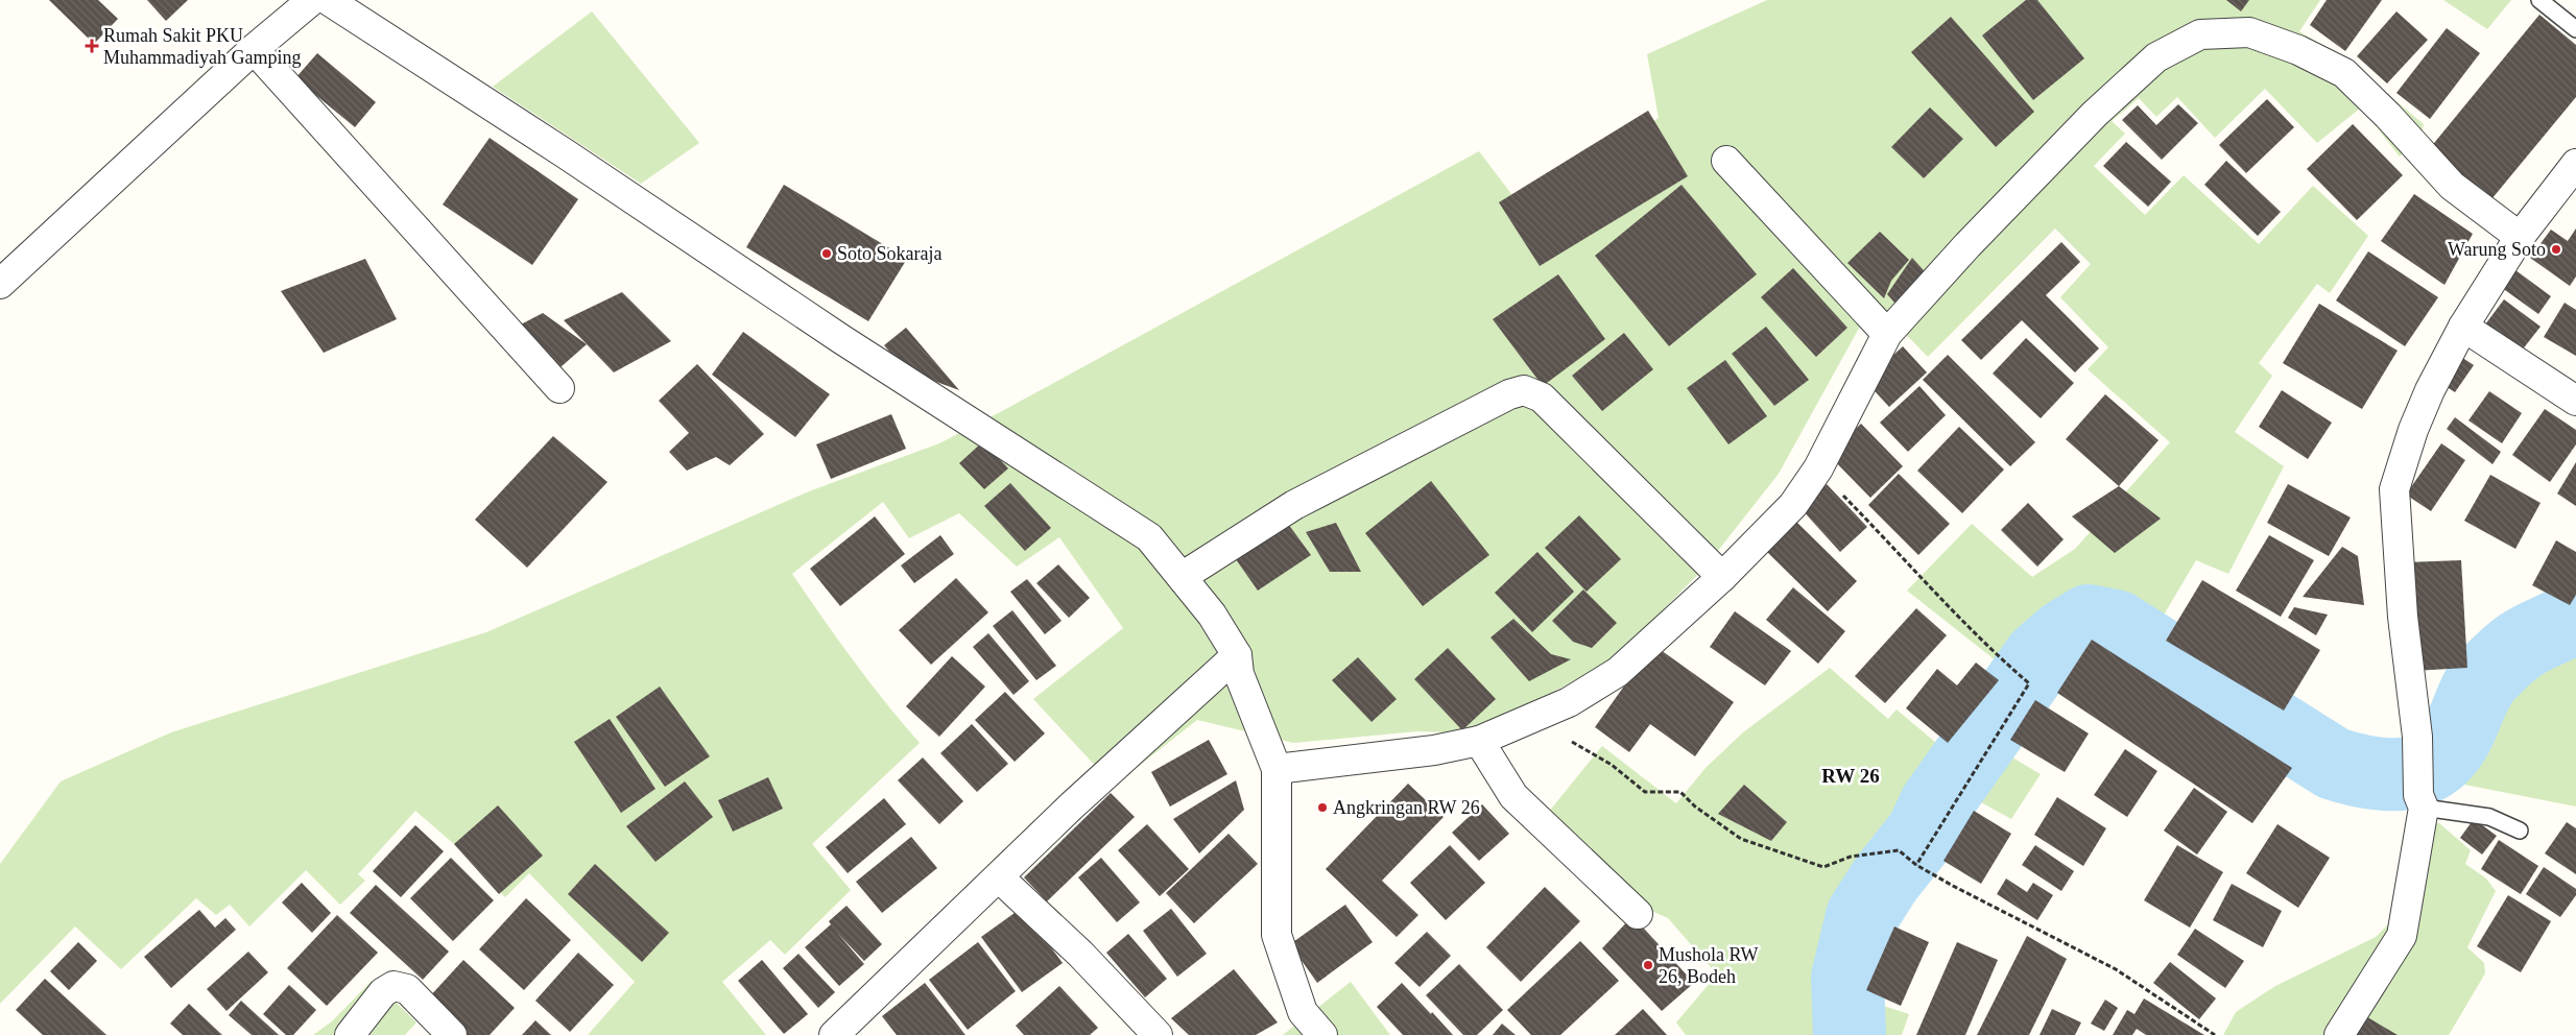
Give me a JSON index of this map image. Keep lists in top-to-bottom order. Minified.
{"districts":["RW 26"],"places":{"health":["Rumah Sakit PKU Muhammadiyah Gamping"],"other":["Warung Soto","Soto Sokaraja","Angkringan RW 26","Mushola RW 26, Bodeh"]}}
